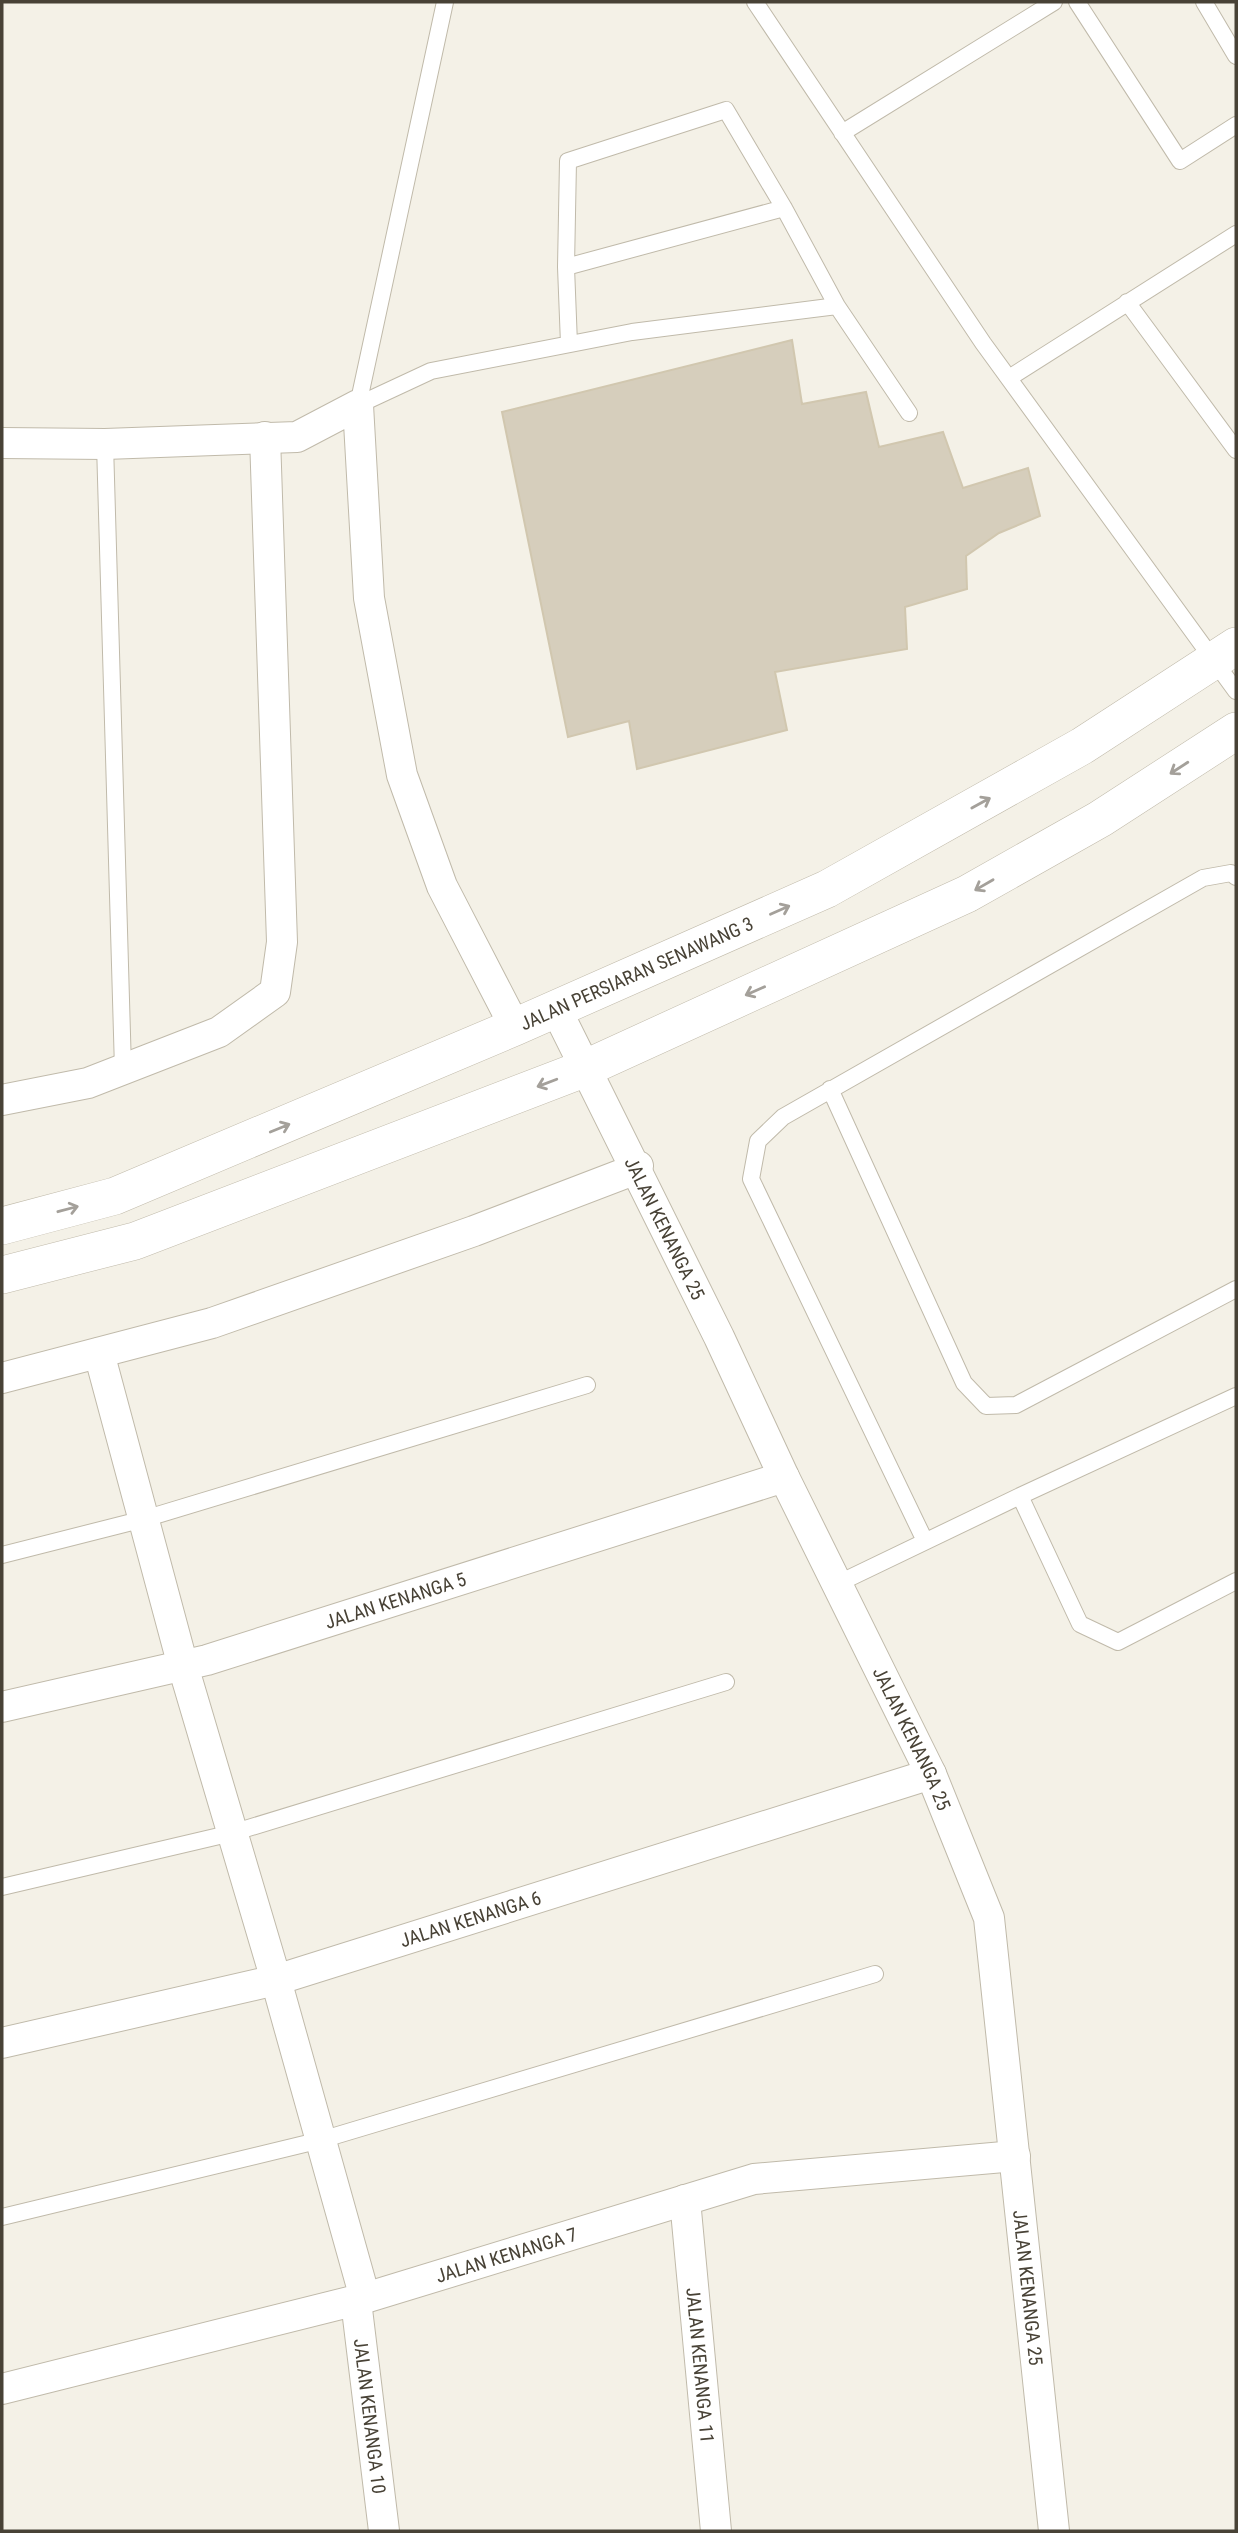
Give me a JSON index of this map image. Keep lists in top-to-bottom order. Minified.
{"streets":{"street":["JALAN PERSIARAN SENAWANG 3","JALAN KENANGA 25","JALAN KENANGA 5","JALAN KENANGA 6","JALAN KENANGA 7","JALAN KENANGA 11","JALAN KENANGA 10"]},"crossings":[["JALAN PERSIARAN SENAWANG 3","JALAN KENANGA 25"],["JALAN KENANGA 25","JALAN KENANGA 5"],["JALAN KENANGA 25","JALAN KENANGA 6"],["JALAN KENANGA 25","JALAN KENANGA 7"],["JALAN KENANGA 5","JALAN KENANGA 10"],["JALAN KENANGA 6","JALAN KENANGA 10"],["JALAN KENANGA 7","JALAN KENANGA 11"],["JALAN KENANGA 7","JALAN KENANGA 10"]]}
